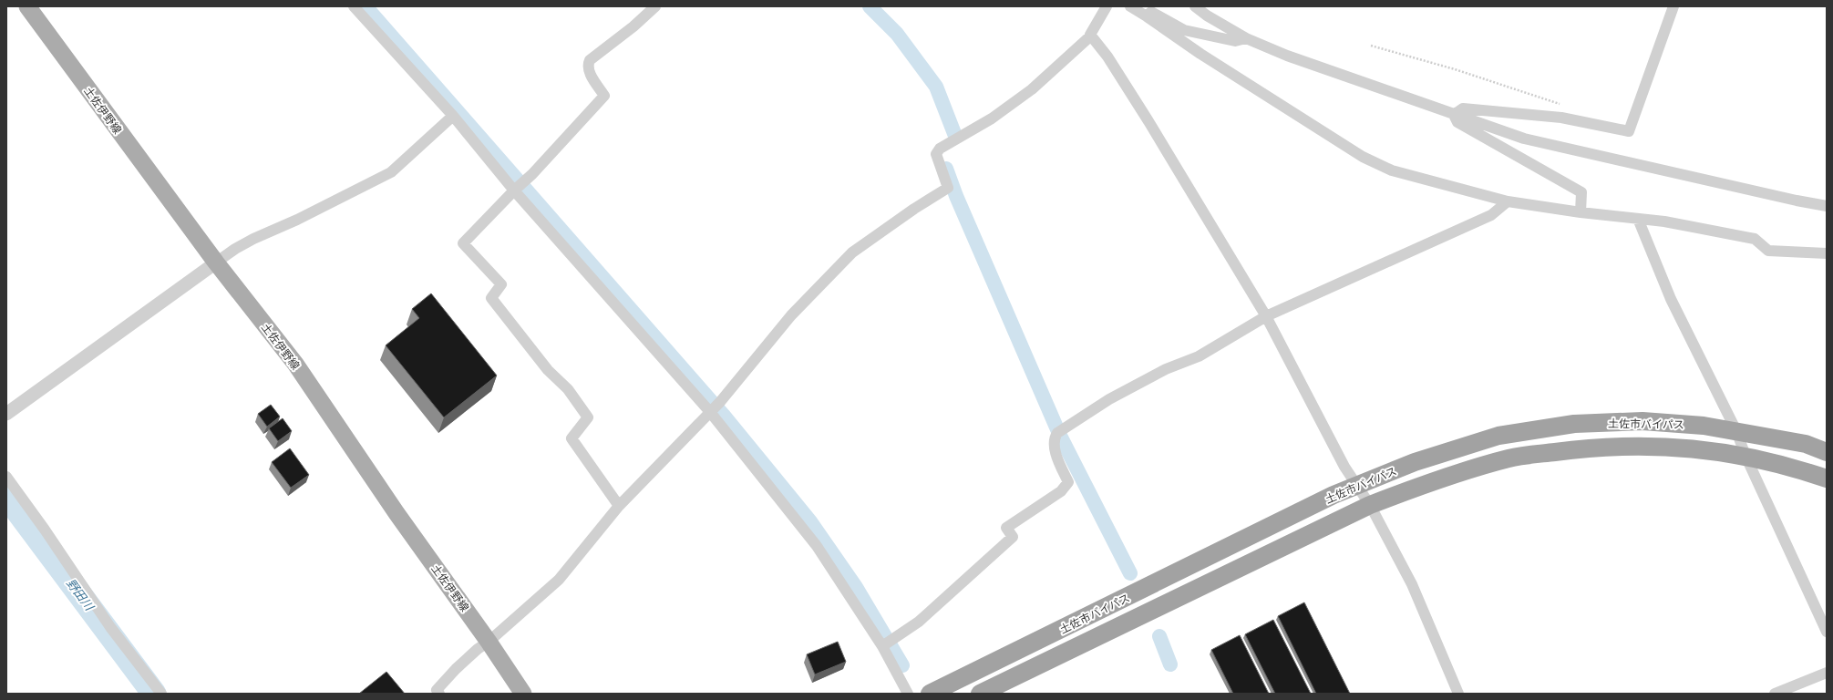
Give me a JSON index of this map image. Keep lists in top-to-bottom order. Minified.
{"streets":{"highway":["土佐市バイパス"],"main road":["土佐伊野線"]},"water":["野田川"]}
